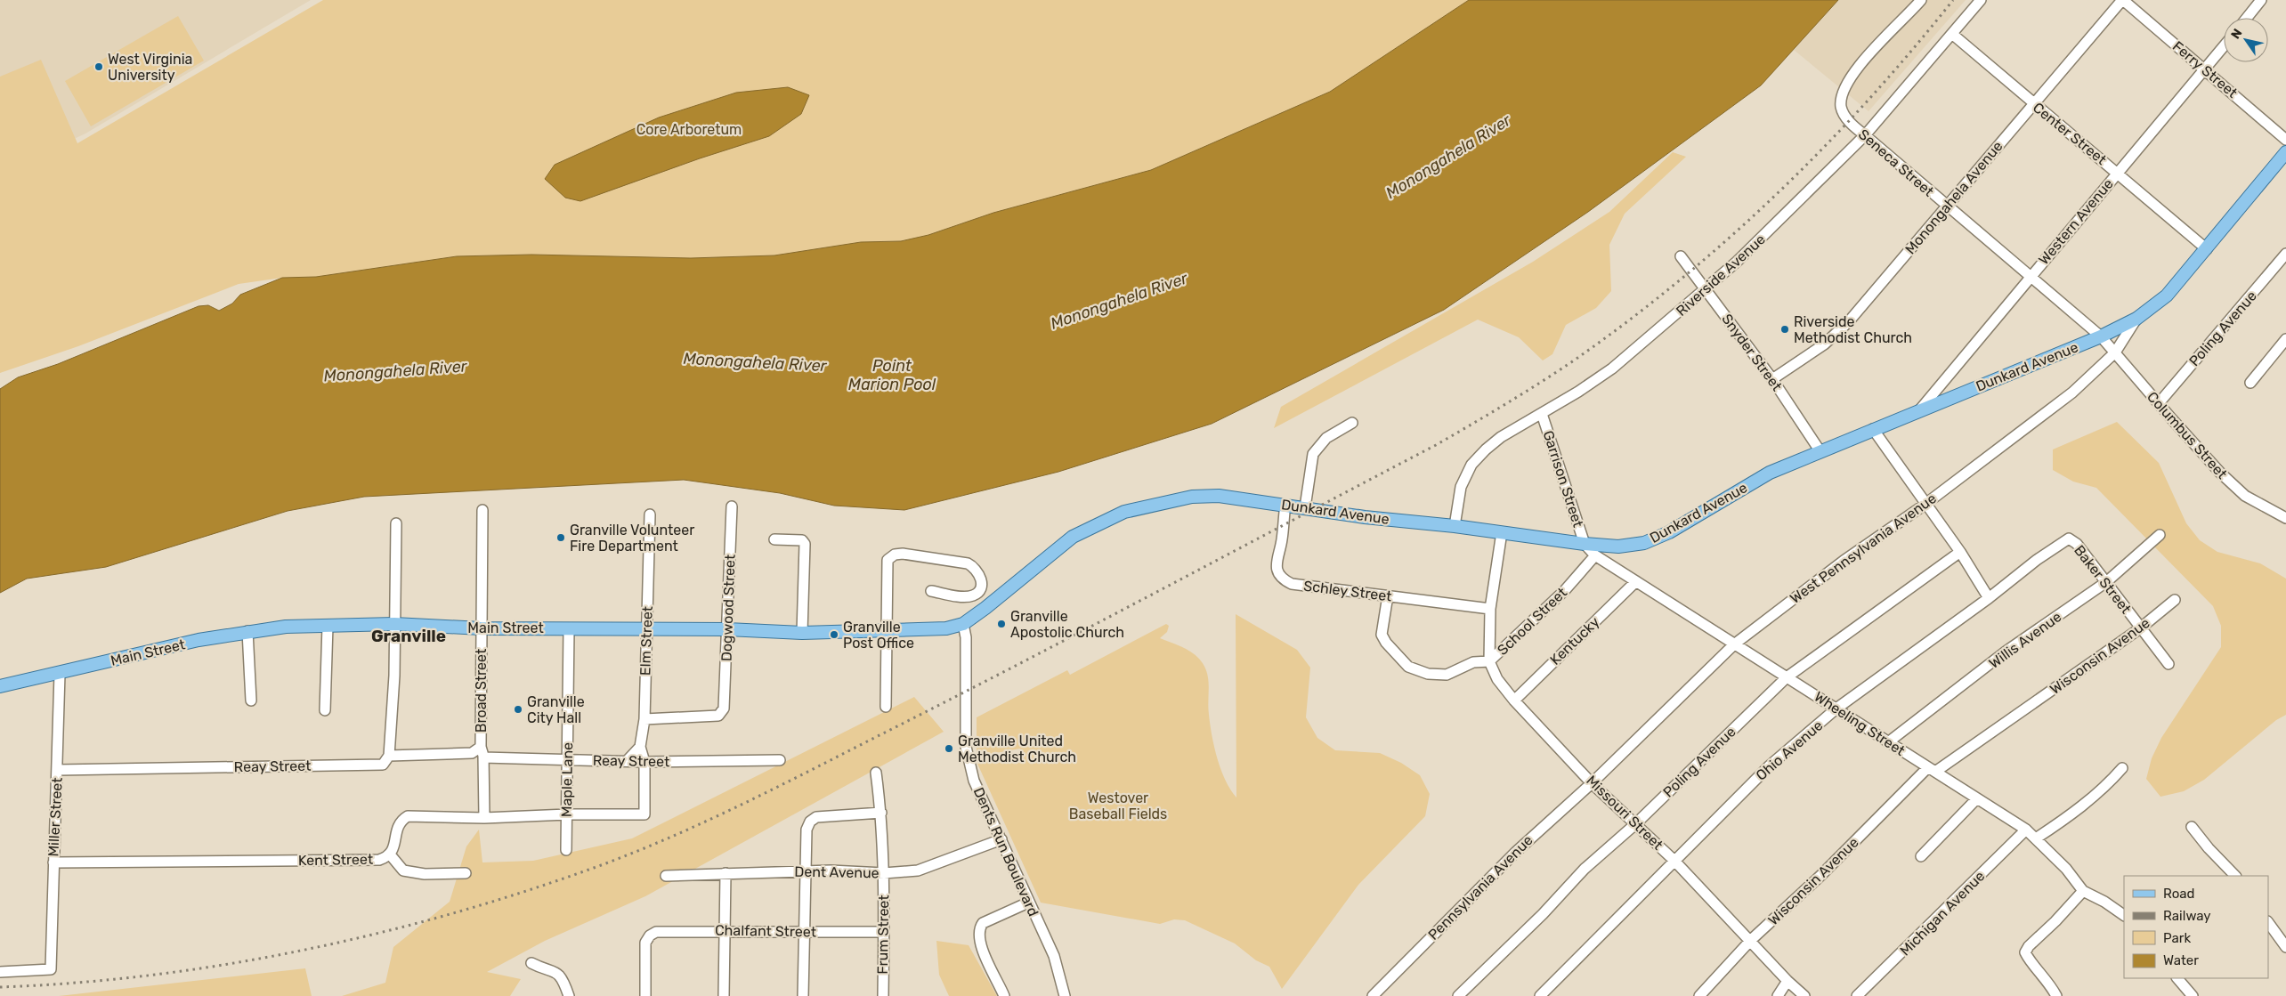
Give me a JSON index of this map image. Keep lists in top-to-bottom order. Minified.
{"streets":{"main road":["Dunkard Avenue","Main Street"],"street":["Ferry Street","Center Street","Seneca Street","Monongahela Avenue","Western Avenue","Riverside Avenue","Poling Avenue","Snyder Street","Columbus Street","Garrison Street","West Pennsylvania Avenue","Baker Street","Schley Street","Dogwood Street","School Street","Willis Avenue","Elm Street","Kentucky","Wisconsin Avenue","Broad Street","Wheeling Street","Ohio Avenue","Reay Street","Maple Lane","Missouri Street","Miller Street","Dents Run Boulevard","Kent Street","Dent Avenue","Pennsylvania Avenue","Michigan Avenue","Chalfant Street","Frum Street"]},"crossings":[["Ferry Street","Monongahela Avenue"],["Ferry Street","Western Avenue"],["Center Street","Monongahela Avenue"],["Center Street","Western Avenue"],["Center Street","Riverside Avenue"],["Center Street","Dunkard Avenue"],["Seneca Street","Monongahela Avenue"],["Seneca Street","Western Avenue"],["Seneca Street","Riverside Avenue"],["Seneca Street","Dunkard Avenue"],["Seneca Street","Columbus Street"],["Monongahela Avenue","Snyder Street"],["Western Avenue","Dunkard Avenue"],["Riverside Avenue","Snyder Street"],["Riverside Avenue","Dunkard Avenue"],["Riverside Avenue","Garrison Street"],["Poling Avenue","Columbus Street"],["Poling Avenue","Wheeling Street"],["Poling Avenue","Missouri Street"],["Snyder Street","Dunkard Avenue"],["Dunkard Avenue","Columbus Street"],["Dunkard Avenue","Garrison Street"],["Dunkard Avenue","West Pennsylvania Avenue"],["Dunkard Avenue","Schley Street"],["Dunkard Avenue","Main Street"],["Dunkard Avenue","Wheeling Street"],["Dunkard Avenue","Missouri Street"],["Dunkard Avenue","Dents Run Boulevard"],["Columbus Street","West Pennsylvania Avenue"],["Garrison Street","Wheeling Street"],["West Pennsylvania Avenue","Wheeling Street"],["West Pennsylvania Avenue","Missouri Street"],["West Pennsylvania Avenue","Pennsylvania Avenue"],["Baker Street","Willis Avenue"],["Baker Street","Wisconsin Avenue"],["Baker Street","Ohio Avenue"],["Schley Street","School Street"],["Schley Street","Missouri Street"],["Dogwood Street","Main Street"],["Dogwood Street","Elm Street"],["School Street","Wheeling Street"],["School Street","Missouri Street"],["Main Street","Elm Street"],["Main Street","Broad Street"],["Main Street","Maple Lane"],["Main Street","Miller Street"],["Main Street","Dents Run Boulevard"],["Willis Avenue","Wheeling Street"],["Kentucky","Wheeling Street"],["Kentucky","Missouri Street"],["Wisconsin Avenue","Wheeling Street"],["Wisconsin Avenue","Missouri Street"],["Broad Street","Reay Street"],["Broad Street","Kent Street"],["Wheeling Street","Ohio Avenue"],["Wheeling Street","Michigan Avenue"],["Ohio Avenue","Missouri Street"],["Reay Street","Maple Lane"],["Reay Street","Miller Street"],["Reay Street","Kent Street"],["Maple Lane","Kent Street"],["Missouri Street","Pennsylvania Avenue"],["Miller Street","Kent Street"],["Dents Run Boulevard","Dent Avenue"],["Dent Avenue","Frum Street"],["Chalfant Street","Frum Street"]],"districts":["Granville"],"water":["Monongahela River","Point Marion Pool"],"parks":["Core Arboretum","Westover Baseball Fields"],"places":["West Virginia University","Riverside Methodist Church","Granville Volunteer Fire Department","Granville Apostolic Church","Granville Post Office","Granville City Hall","Granville United Methodist Church"],"legend":["Road","Railway","Park","Water"],"north":"top left"}
